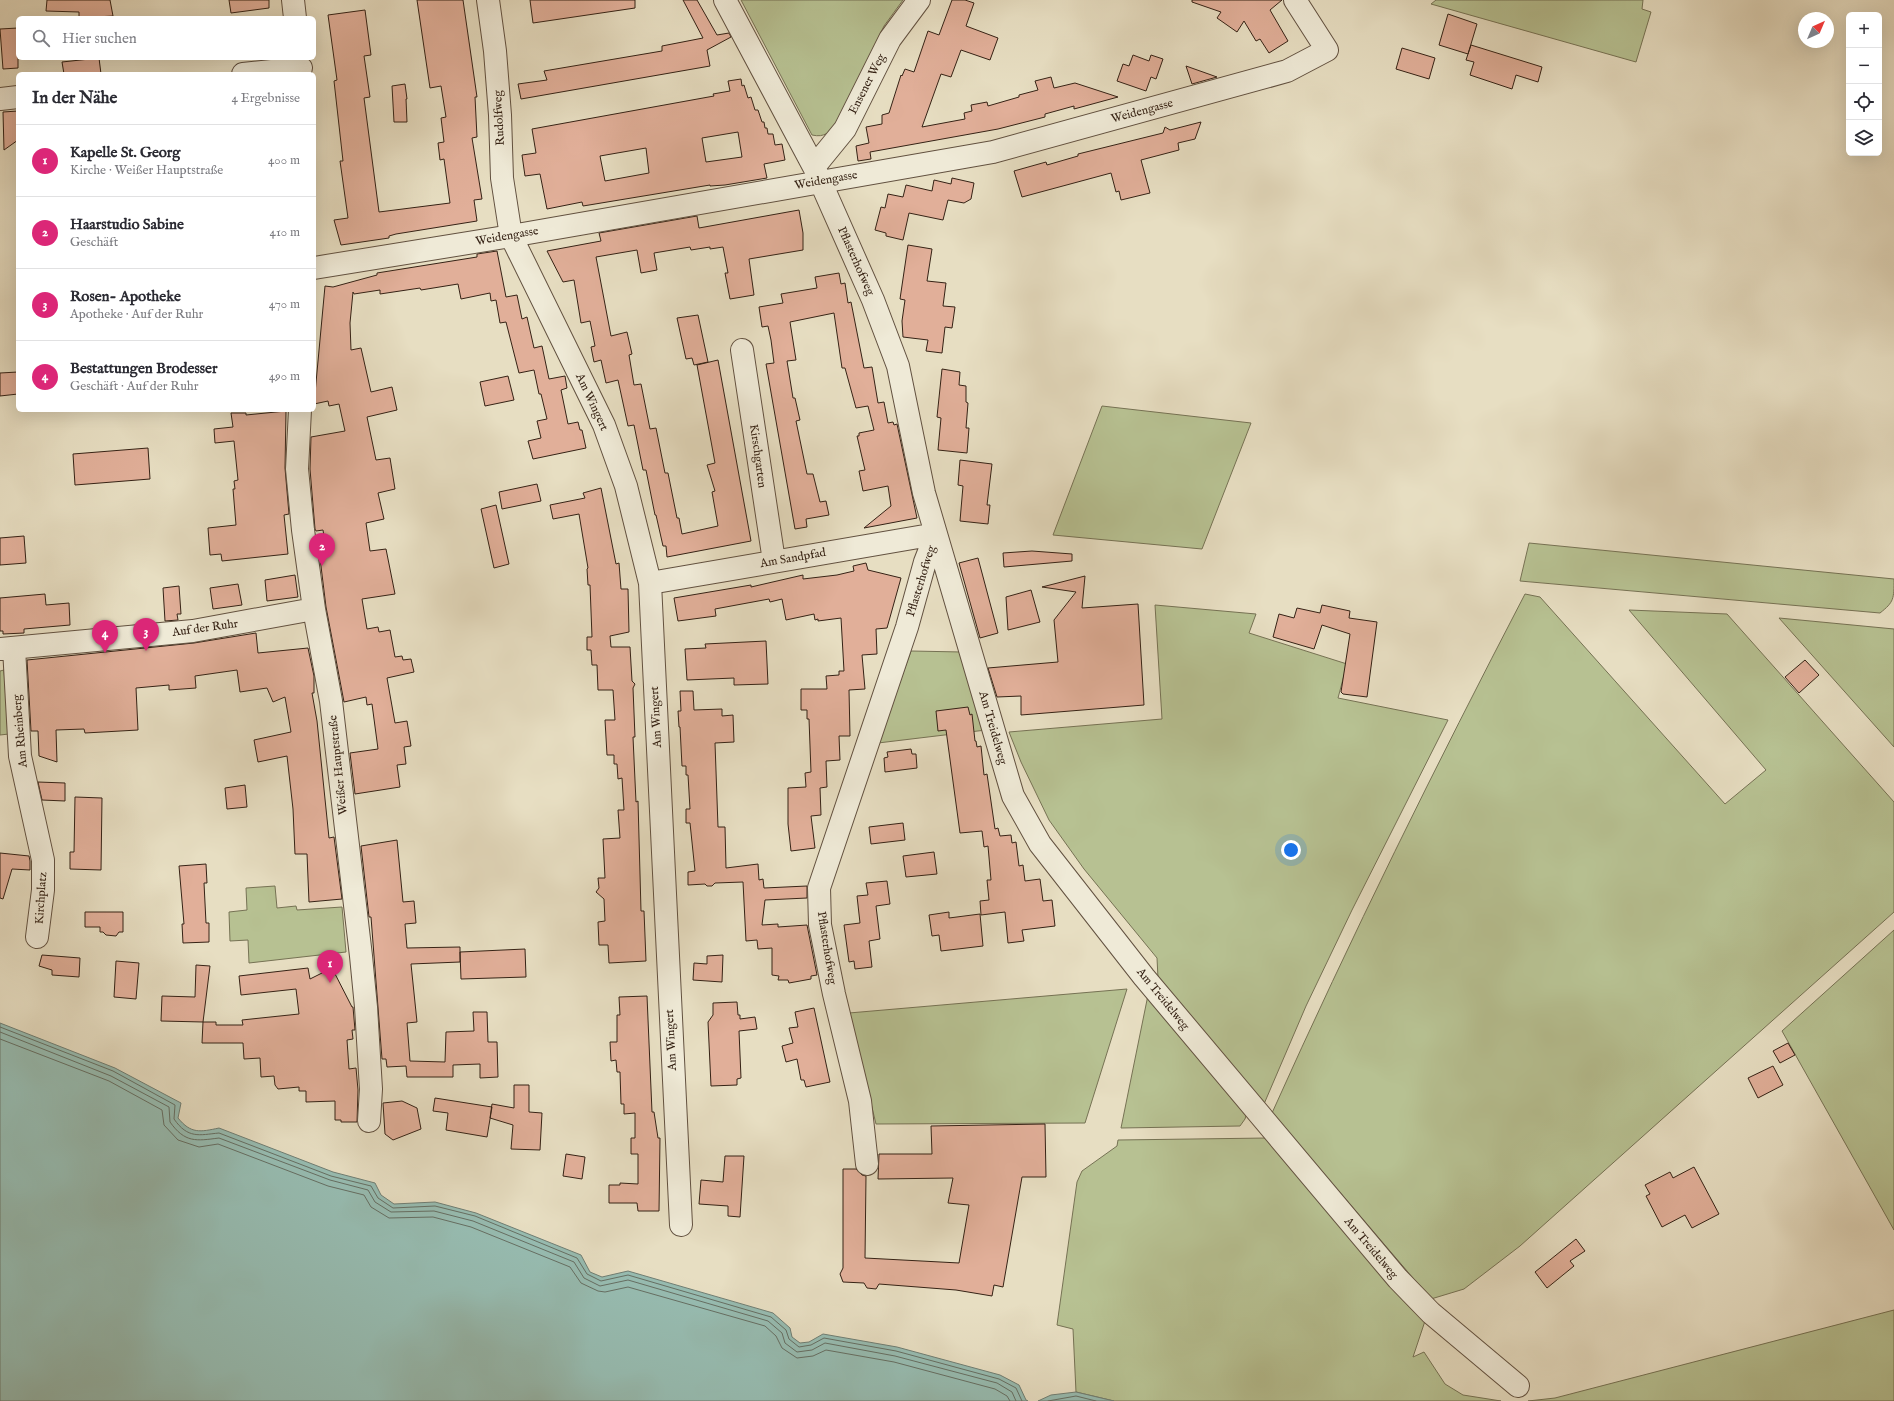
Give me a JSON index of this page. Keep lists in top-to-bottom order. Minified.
{"streets":{"street":["Ensener Weg","Weidengasse","Rudolfweg","Pflasterhofweg","Am Wingert","Kirschgarten","Am Sandpfad","Auf der Ruhr","Am Treidelweg","Am Rheinberg","Weißer Hauptstraße","Kirchplatz"]},"crossings":[["Ensener Weg","Weidengasse"],["Ensener Weg","Pflasterhofweg"],["Weidengasse","Rudolfweg"],["Weidengasse","Pflasterhofweg"],["Weidengasse","Am Wingert"],["Rudolfweg","Am Wingert"],["Pflasterhofweg","Am Sandpfad"],["Pflasterhofweg","Am Treidelweg"],["Am Wingert","Am Sandpfad"],["Kirschgarten","Am Sandpfad"],["Am Sandpfad","Am Treidelweg"],["Auf der Ruhr","Am Rheinberg"],["Auf der Ruhr","Weißer Hauptstraße"],["Am Rheinberg","Kirchplatz"]],"north":"top right","page":{"map_buttons":["+","−"],"search":"Hier suchen","heading":["In der Nähe","4 Ergebnisse"],"list":[{"mark":"1","name":"Kapelle St. Georg","note":"Kirche · Weißer Hauptstraße","value":"400 m"},{"mark":"2","name":"Haarstudio Sabine","note":"Geschäft","value":"410 m"},{"mark":"3","name":"Rosen- Apotheke","note":"Apotheke · Auf der Ruhr","value":"470 m"},{"mark":"4","name":"Bestattungen Brodesser","note":"Geschäft · Auf der Ruhr","value":"490 m"}],"pins":["2","3","4","1"]}}
